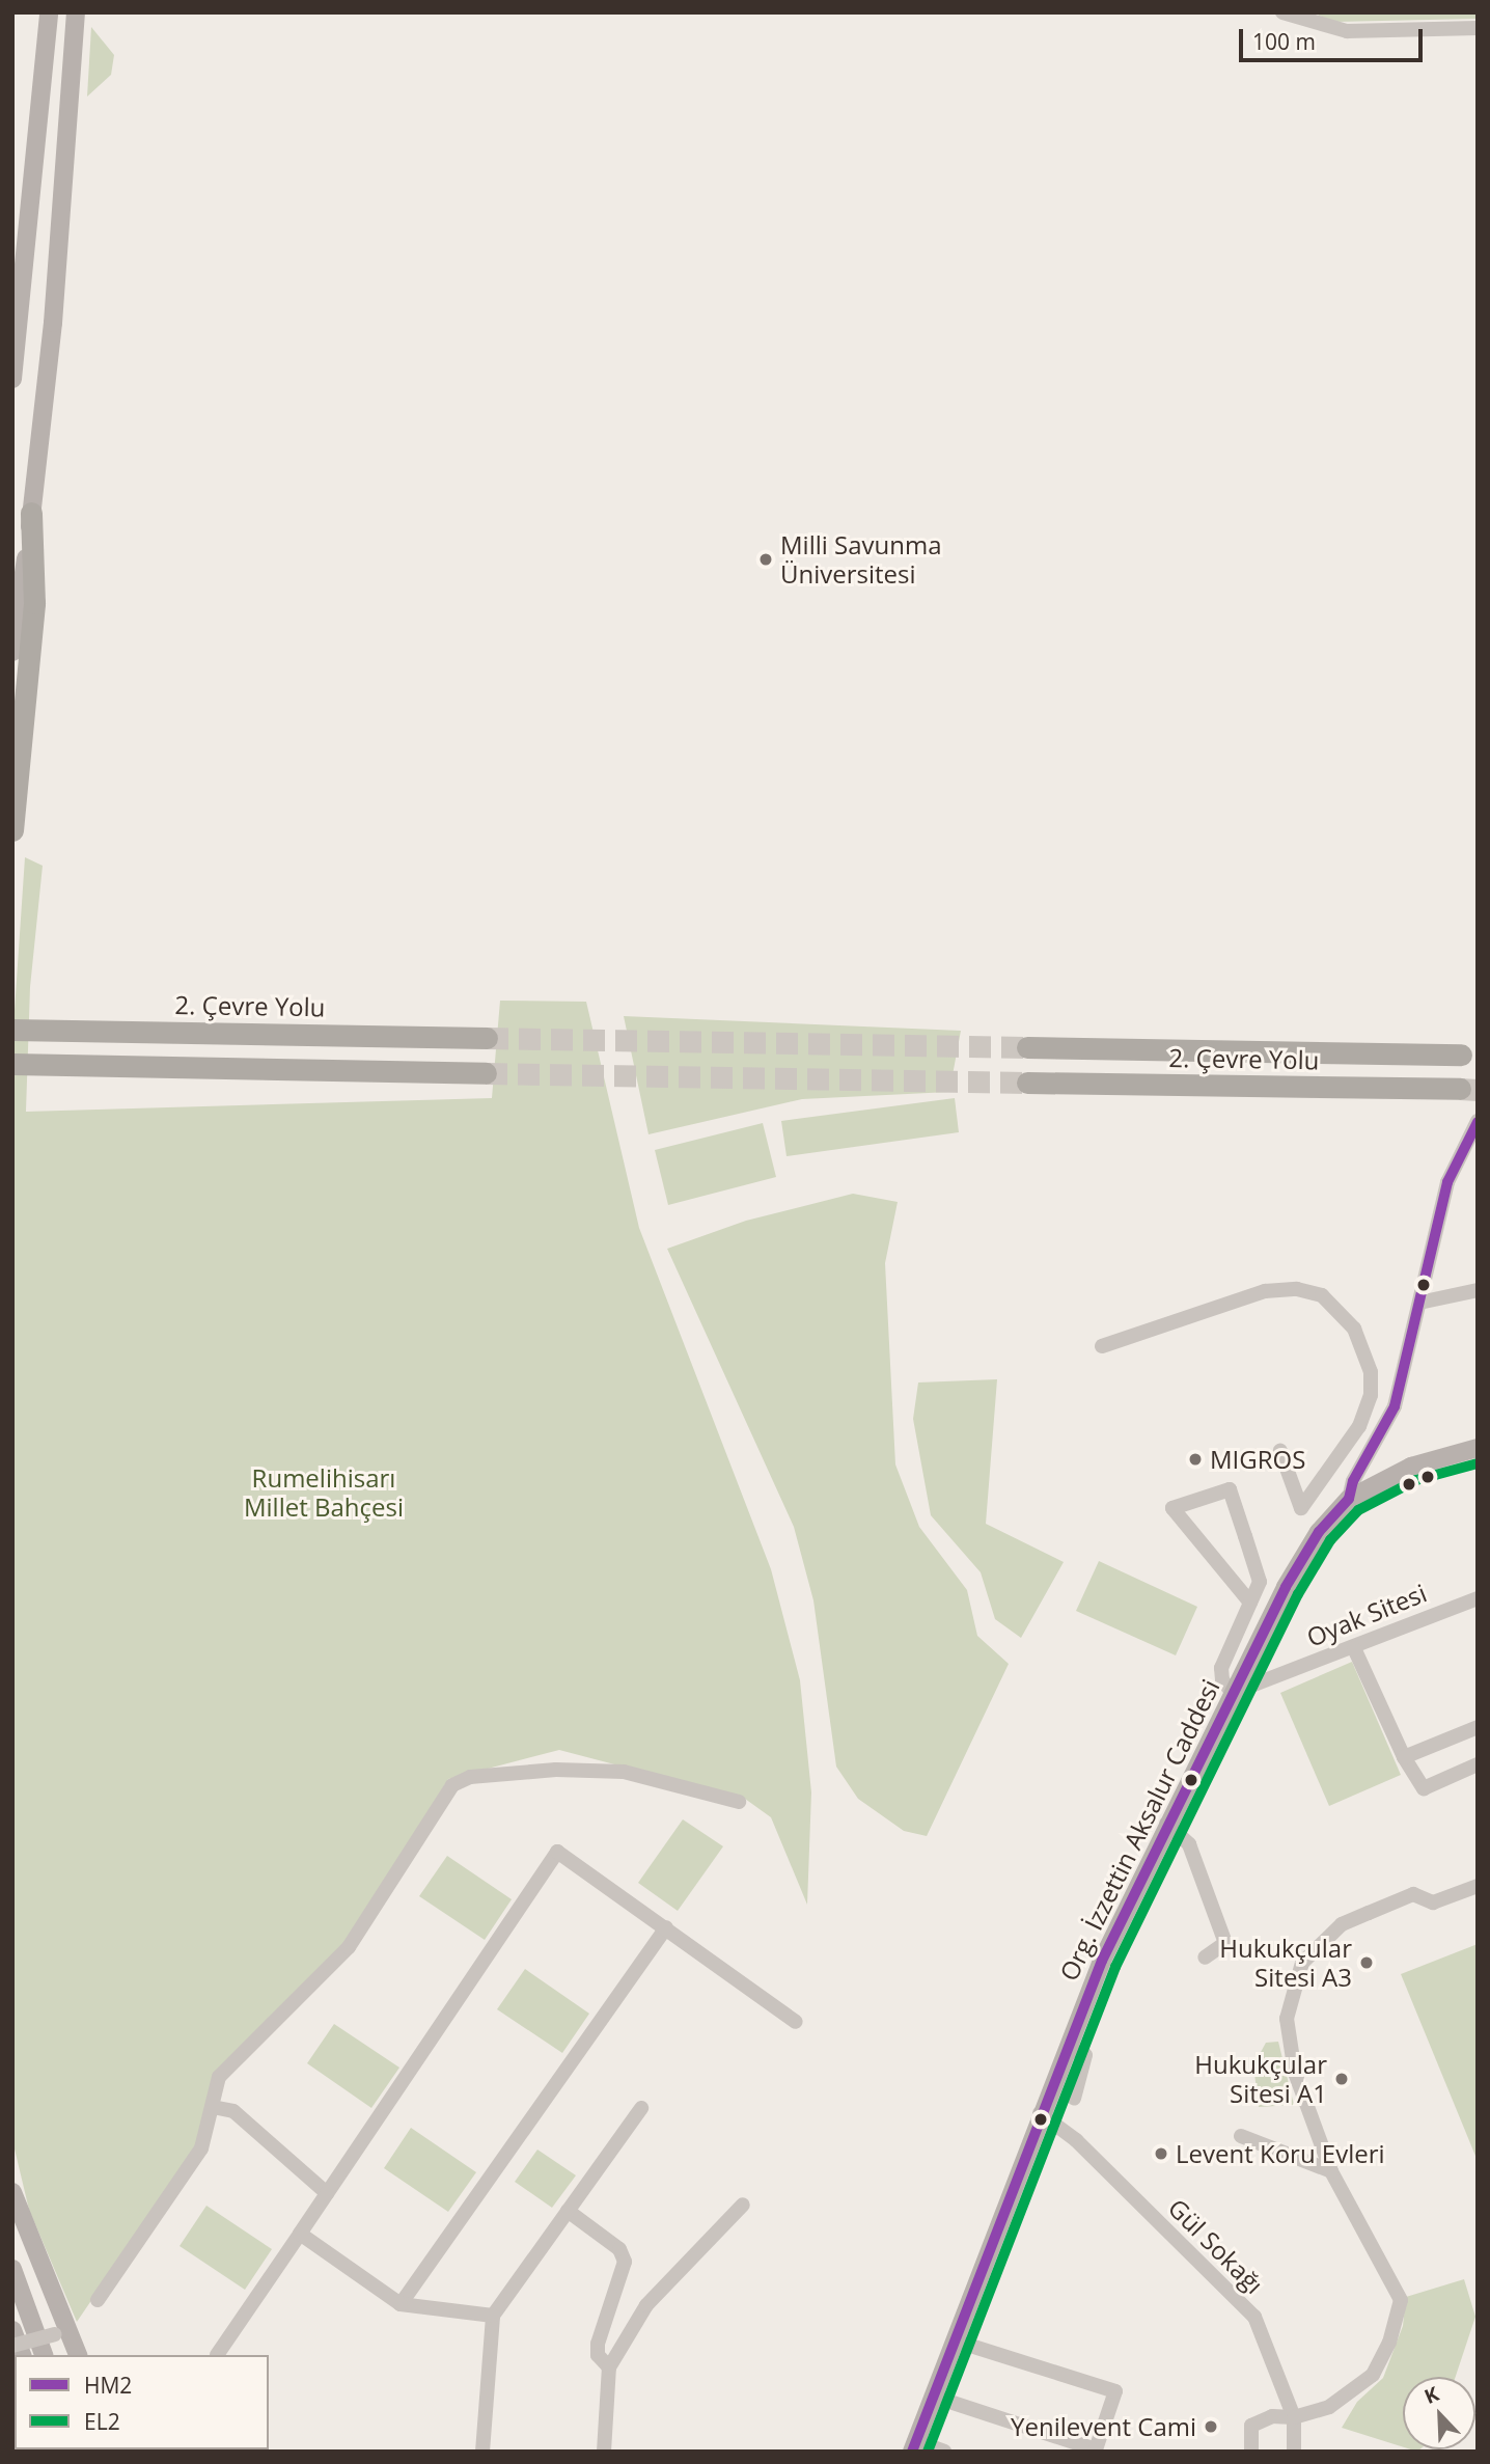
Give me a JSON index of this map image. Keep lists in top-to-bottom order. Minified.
{"streets":{"highway":["2. Çevre Yolu"],"main road":["Org. İzzettin Aksalur Caddesi"],"street":["Oyak Sitesi","Gül Sokağı"]},"crossings":[["Oyak Sitesi","Org. İzzettin Aksalur Caddesi"],["Org. İzzettin Aksalur Caddesi","Gül Sokağı"]],"parks":["Rumelihisarı Millet Bahçesi"],"places":["Milli Savunma Üniversitesi","MIGROS","Hukukçular Sitesi A3","Hukukçular Sitesi A1","Levent Koru Evleri","Yenilevent Cami"],"lines":["transit line HM2","transit line EL2"],"legend":["HM2","EL2"],"scale_bar":"100 m","north":"top left"}
